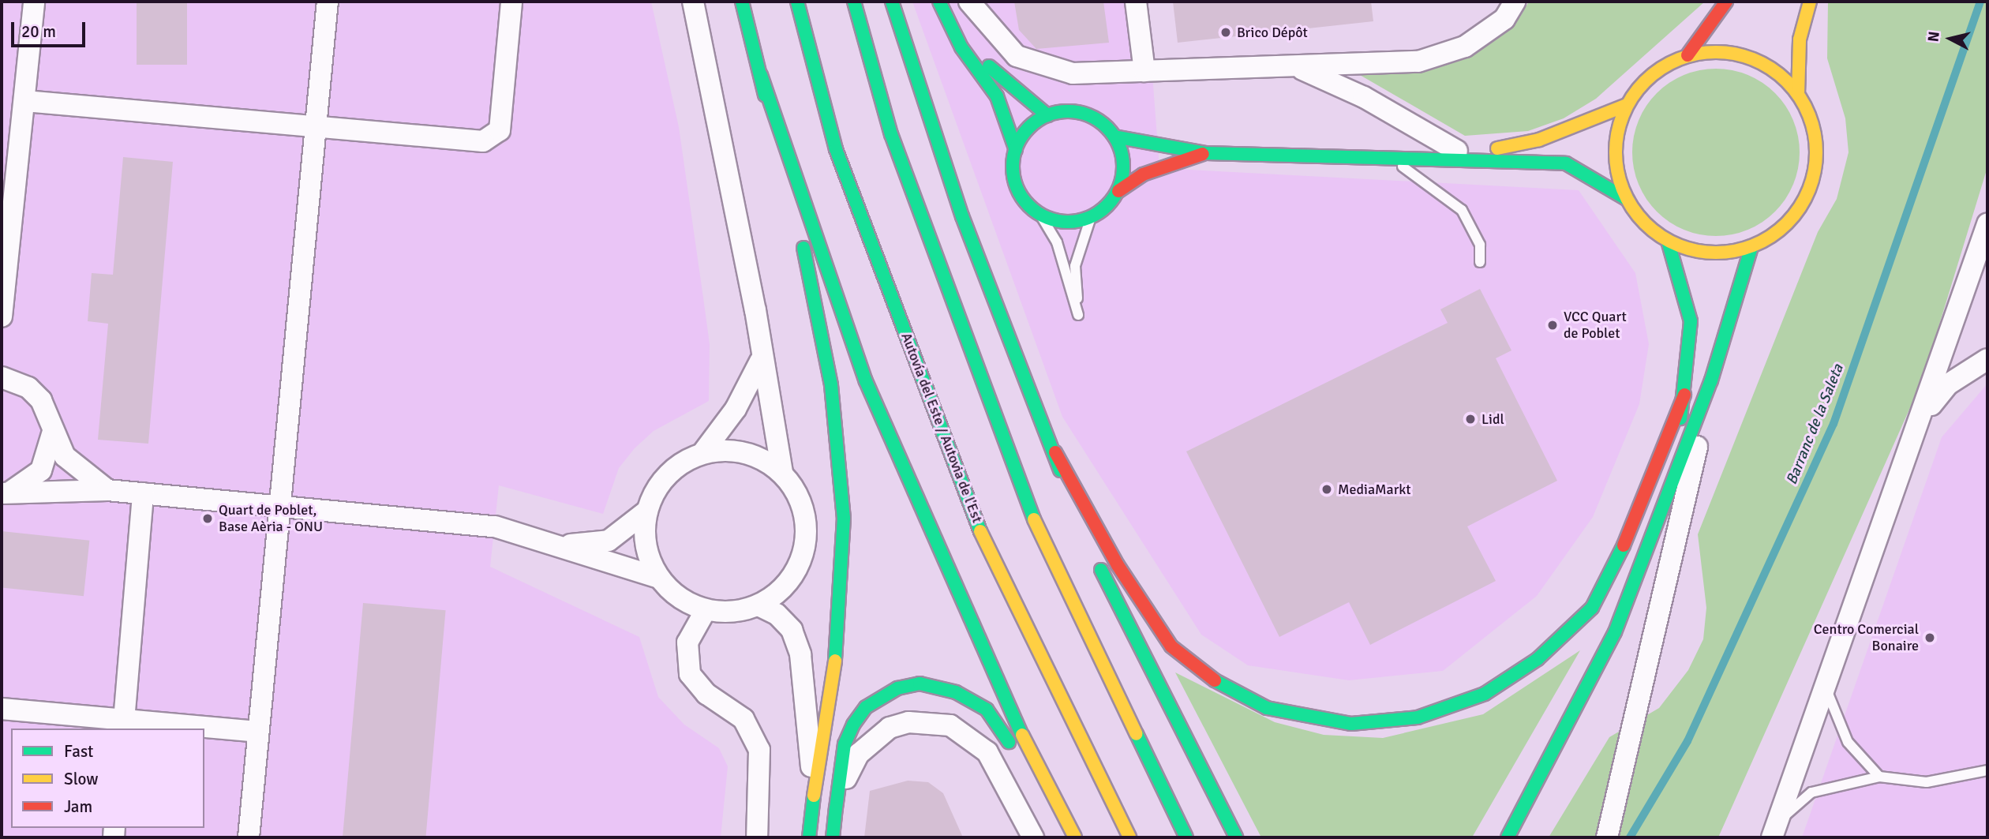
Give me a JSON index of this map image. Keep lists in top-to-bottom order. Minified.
{"streets":{"main road":["Autovía del Este / Autovia de l'Est"]},"water":["Barranc de la Saleta"],"places":["Brico Dépôt","VCC Quart de Poblet","Lidl","MediaMarkt","Quart de Poblet, Base Aèria - ONU","Centro Comercial Bonaire"],"legend":["Fast","Slow","Jam"],"scale_bar":"20 m","north":"left"}
